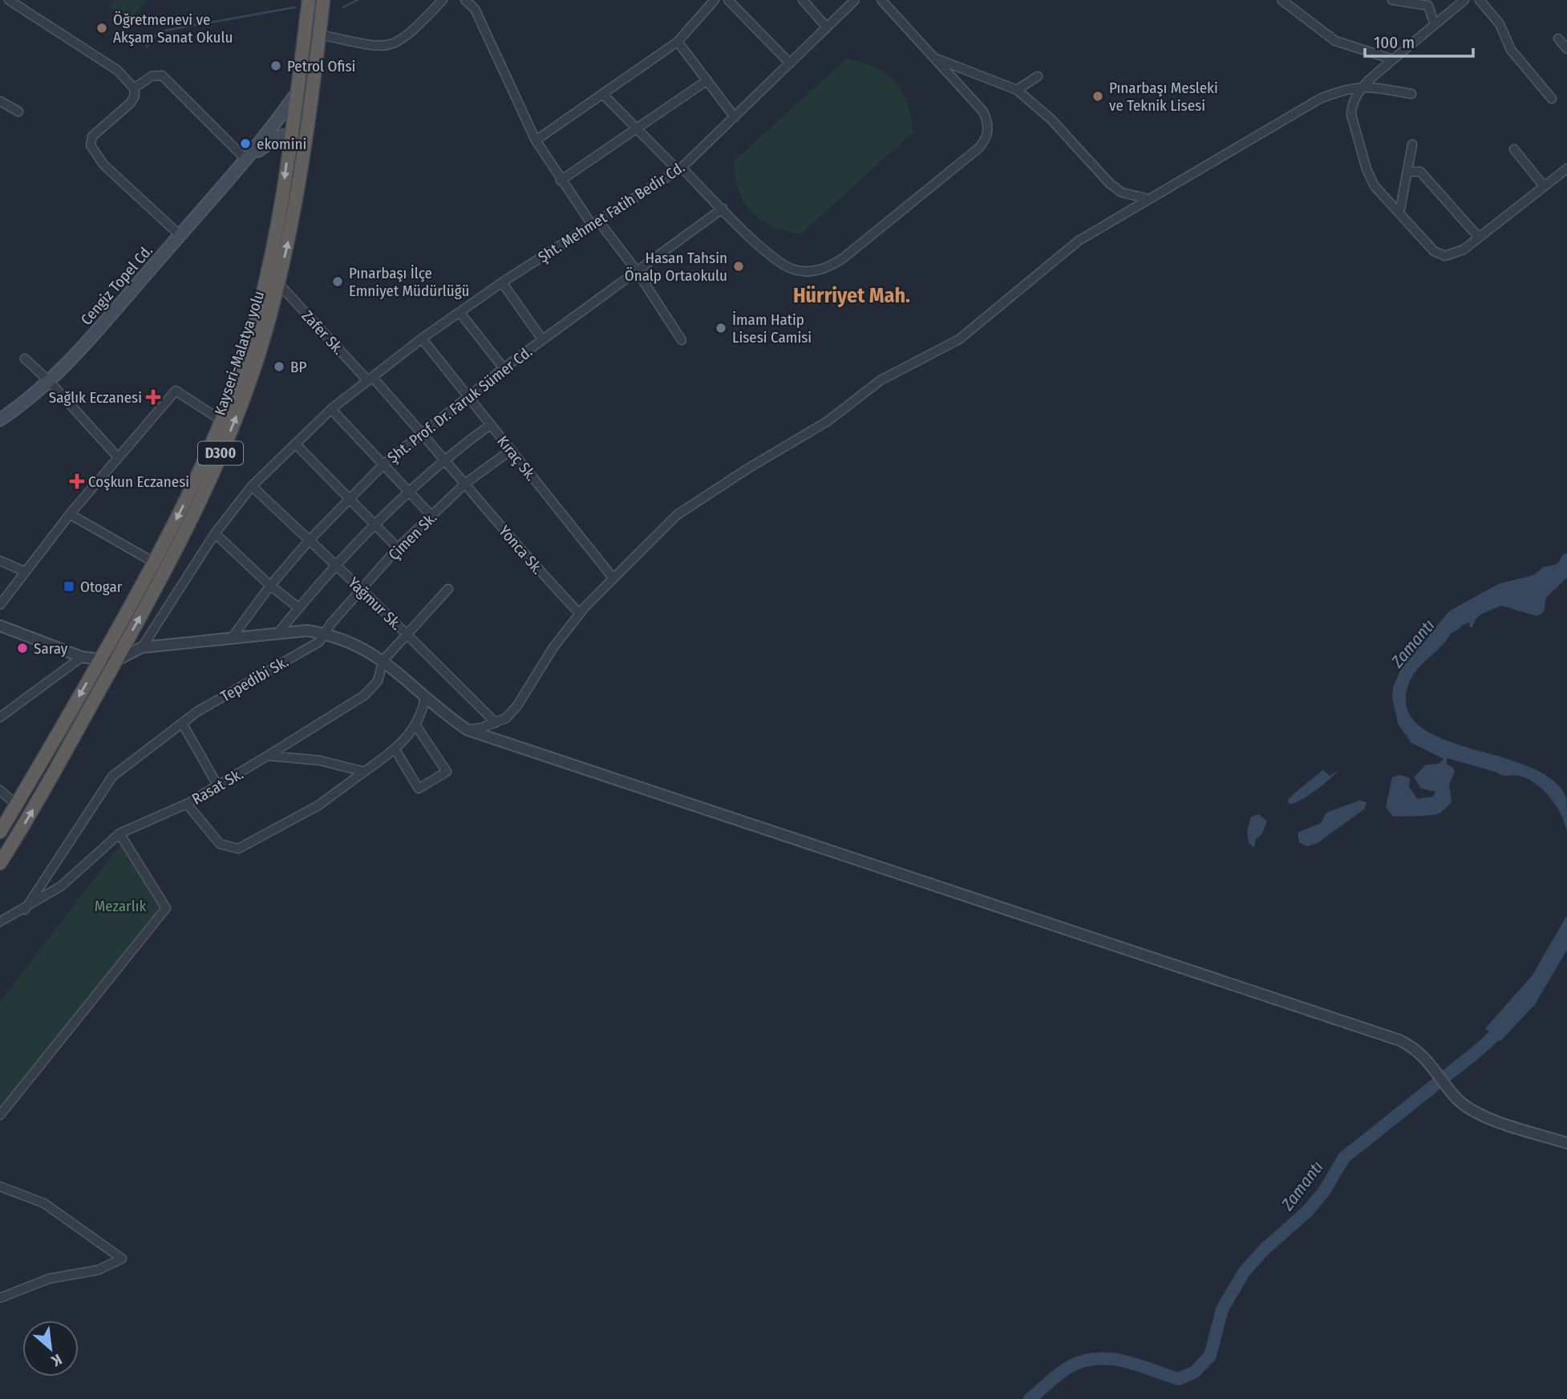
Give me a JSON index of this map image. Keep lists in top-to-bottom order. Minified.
{"streets":{"highway":["Kayseri-Malatya yolu","D300"],"main road":["Cengiz Topel Cd."],"street":["Şht. Mehmet Fatih Bedir Cd.","Zafer Sk.","Şht. Prof. Dr. Faruk Sümer Cd.","Kıraç Sk.","Çimen Sk.","Yonca Sk.","Yağmur Sk.","Tepedibi Sk.","Rasat Sk."]},"crossings":[["Şht. Mehmet Fatih Bedir Cd.","Zafer Sk."],["Şht. Mehmet Fatih Bedir Cd.","Kıraç Sk."],["Şht. Mehmet Fatih Bedir Cd.","Yağmur Sk."],["Zafer Sk.","Kayseri-Malatya yolu"],["Zafer Sk.","Şht. Prof. Dr. Faruk Sümer Cd."],["Zafer Sk.","Çimen Sk."],["Zafer Sk.","Yonca Sk."],["Şht. Prof. Dr. Faruk Sümer Cd.","Kıraç Sk."],["Şht. Prof. Dr. Faruk Sümer Cd.","Yağmur Sk."],["Kıraç Sk.","Çimen Sk."],["Çimen Sk.","Yonca Sk."],["Çimen Sk.","Yağmur Sk."],["Çimen Sk.","Tepedibi Sk."],["Yağmur Sk.","Rasat Sk."],["Tepedibi Sk.","Rasat Sk."]],"districts":["Hürriyet Mah."],"water":["Zamantı"],"parks":["Mezarlık"],"places":{"other":["Öğretmenevi ve Akşam Sanat Okulu","Petrol Ofisi","Pınarbaşı Mesleki ve Teknik Lisesi","ekomini","Hasan Tahsin Önalp Ortaokulu","Pınarbaşı İlçe Emniyet Müdürlüğü","İmam Hatip Lisesi Camisi","BP","Saray"],"health":["Sağlık Eczanesi","Coşkun Eczanesi"],"transit":["Otogar"]},"scale_bar":"100 m","north":"bottom right"}
